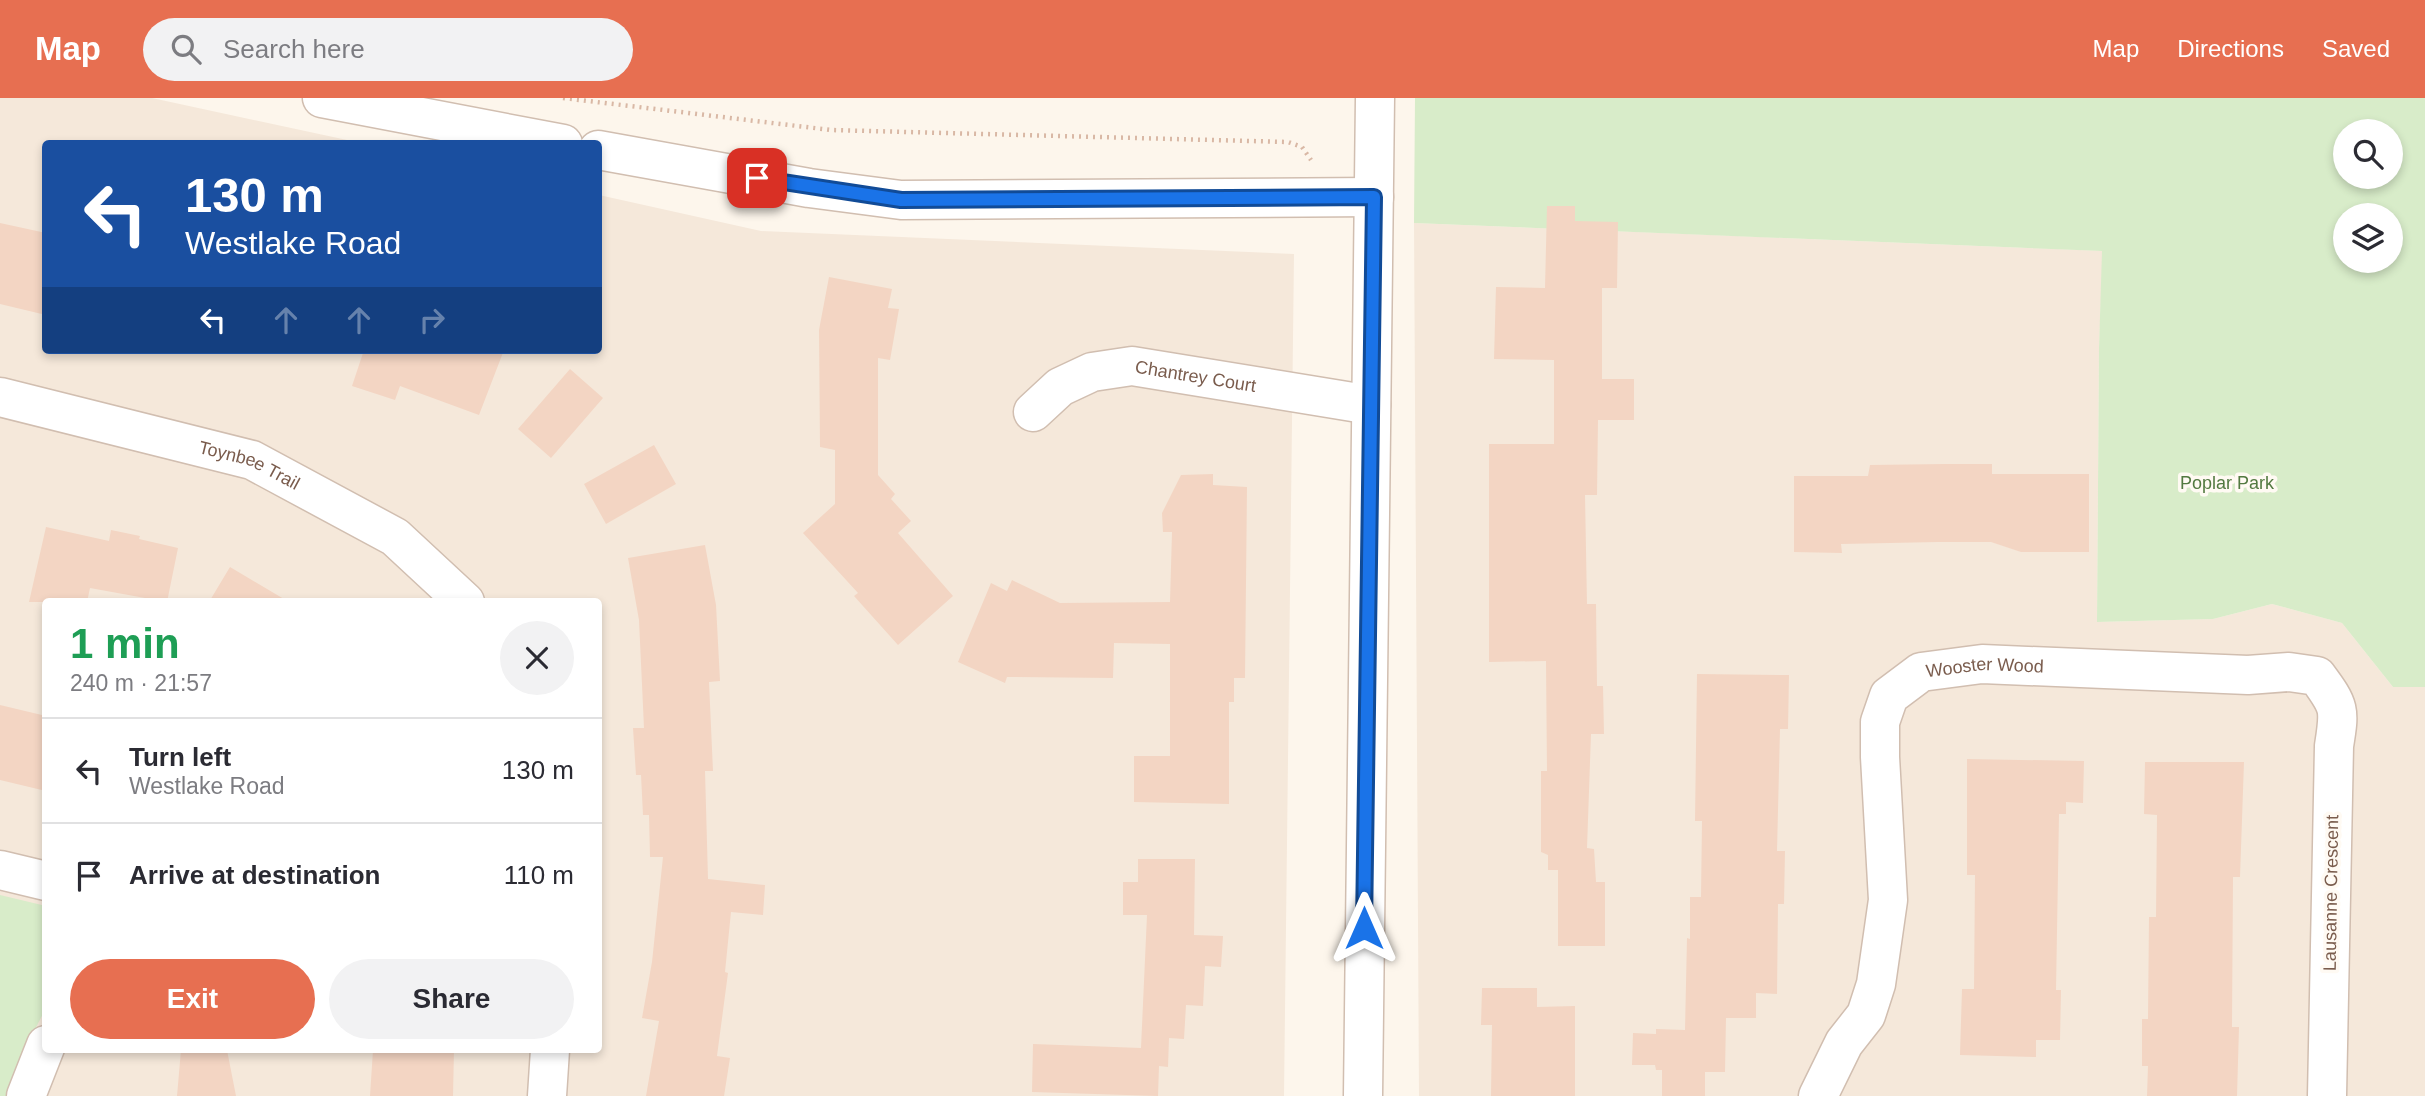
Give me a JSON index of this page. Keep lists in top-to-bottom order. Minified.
{"streets":{"street":["Chantrey Court","Toynbee Trail","Wooster Wood","Lausanne Crescent"]},"crossings":[["Wooster Wood","Lausanne Crescent"]],"parks":["Poplar Park"],"page":{"header":"Map","search":"Search here","nav":["Map","Directions","Saved"],"turn":["130 m","Westlake Road"],"heading":["1 min","240 m · 21:57"],"list":[{"name":"Turn left","note":"Westlake Road","value":"130 m"},{"name":"Arrive at destination","value":"110 m"}],"buttons":["Exit","Share"]}}
